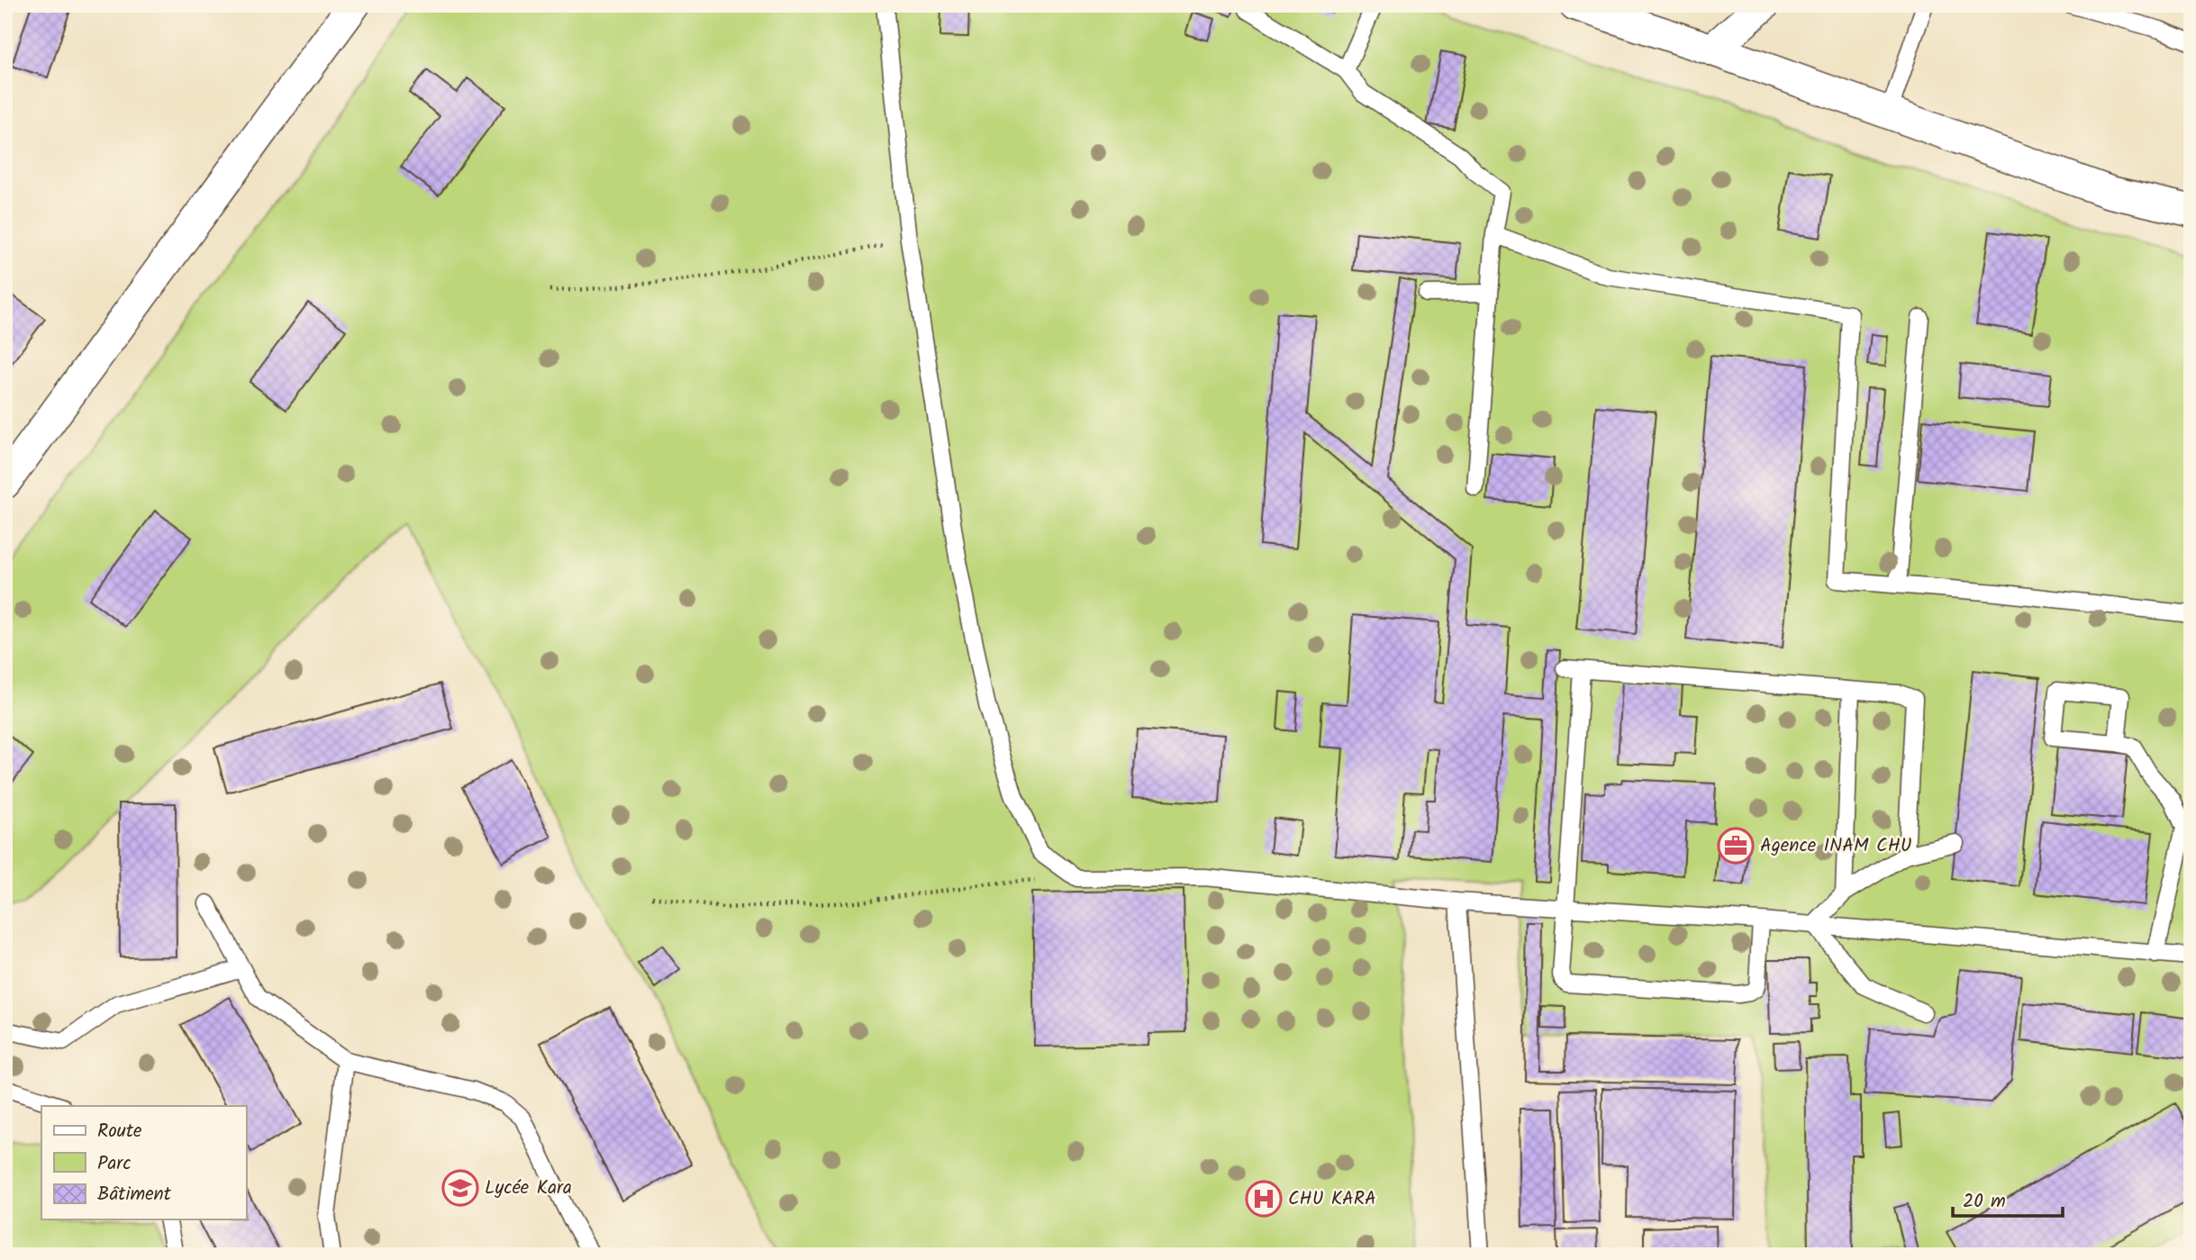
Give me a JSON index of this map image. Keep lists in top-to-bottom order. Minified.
{"places":{"office":["Agence INAM CHU"],"school or university":["Lycée Kara"],"hospital":["CHU KARA"]},"legend":["Route","Parc","Bâtiment"],"scale_bar":"20 m"}
